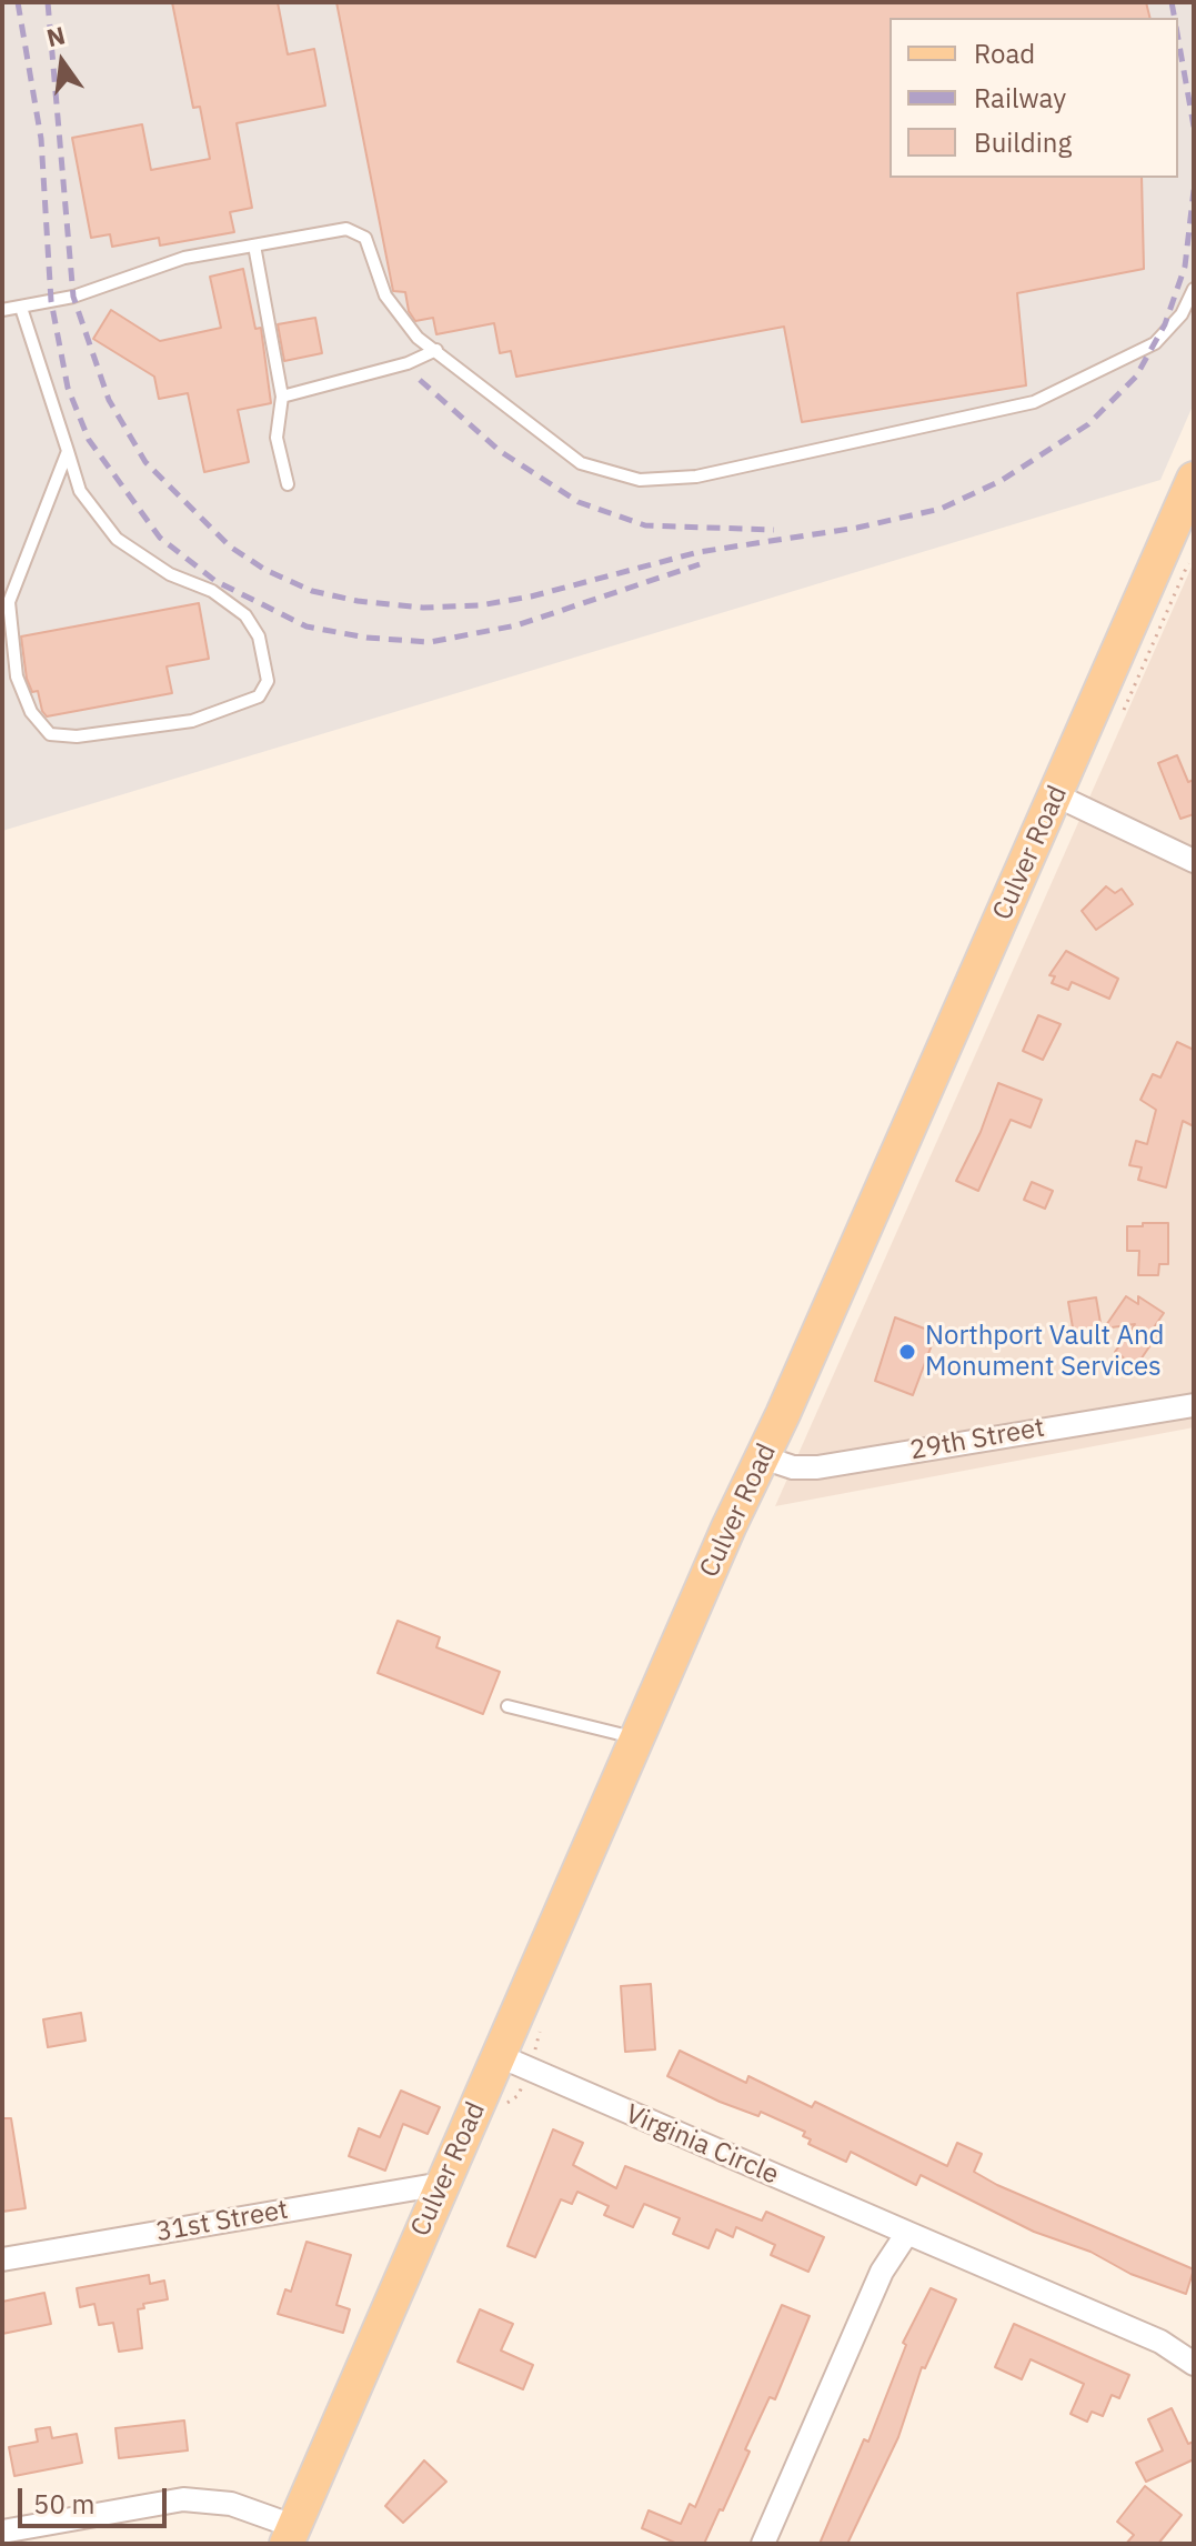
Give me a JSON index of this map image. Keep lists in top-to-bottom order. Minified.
{"streets":{"main road":["Culver Road"],"street":["29th Street","Virginia Circle","31st Street"]},"crossings":[["Culver Road","29th Street"],["Culver Road","Virginia Circle"],["Culver Road","31st Street"]],"places":["Northport Vault And Monument Services"],"legend":["Road","Railway","Building"],"scale_bar":"50 m","north":"top"}
